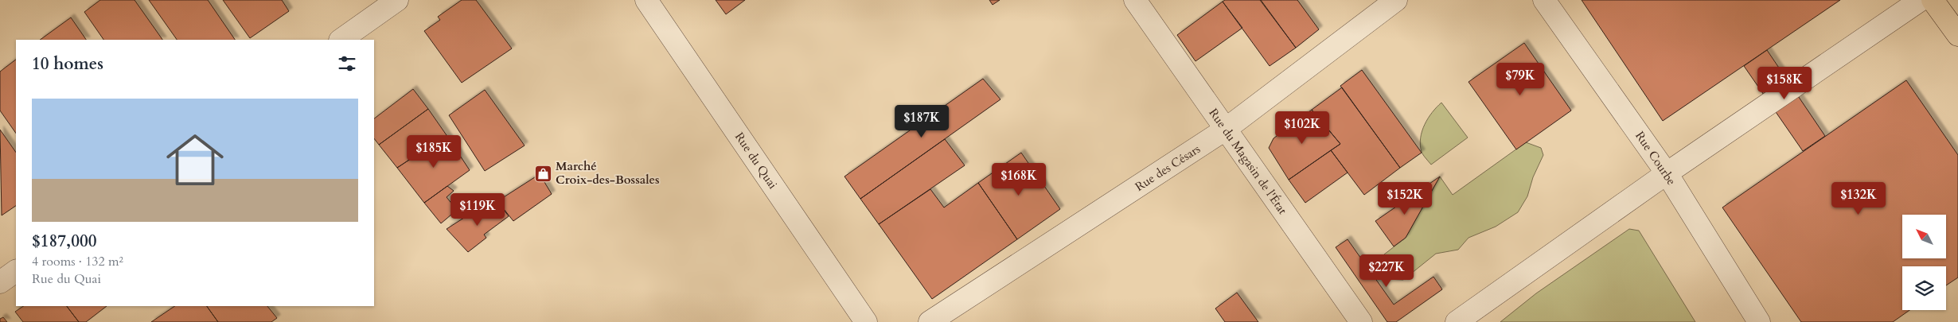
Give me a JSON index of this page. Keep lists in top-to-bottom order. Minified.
{"streets":{"street":["Rue Courbe","Rue du Quai","Rue du Magasin de l'État","Rue des Césars"]},"crossings":[["Rue du Magasin de l'État","Rue des Césars"]],"places":{"shop":["Marché Croix-des-Bossales"]},"north":"top left","page":{"heading":"10 homes","price":["$79K","$158K","$187K","$102K","$185K","$168K","$152K","$132K","$119K","$227K"],"list":[{"name":"$187,000","note":"4 rooms · 132 m² · Rue du Quai"}]}}
